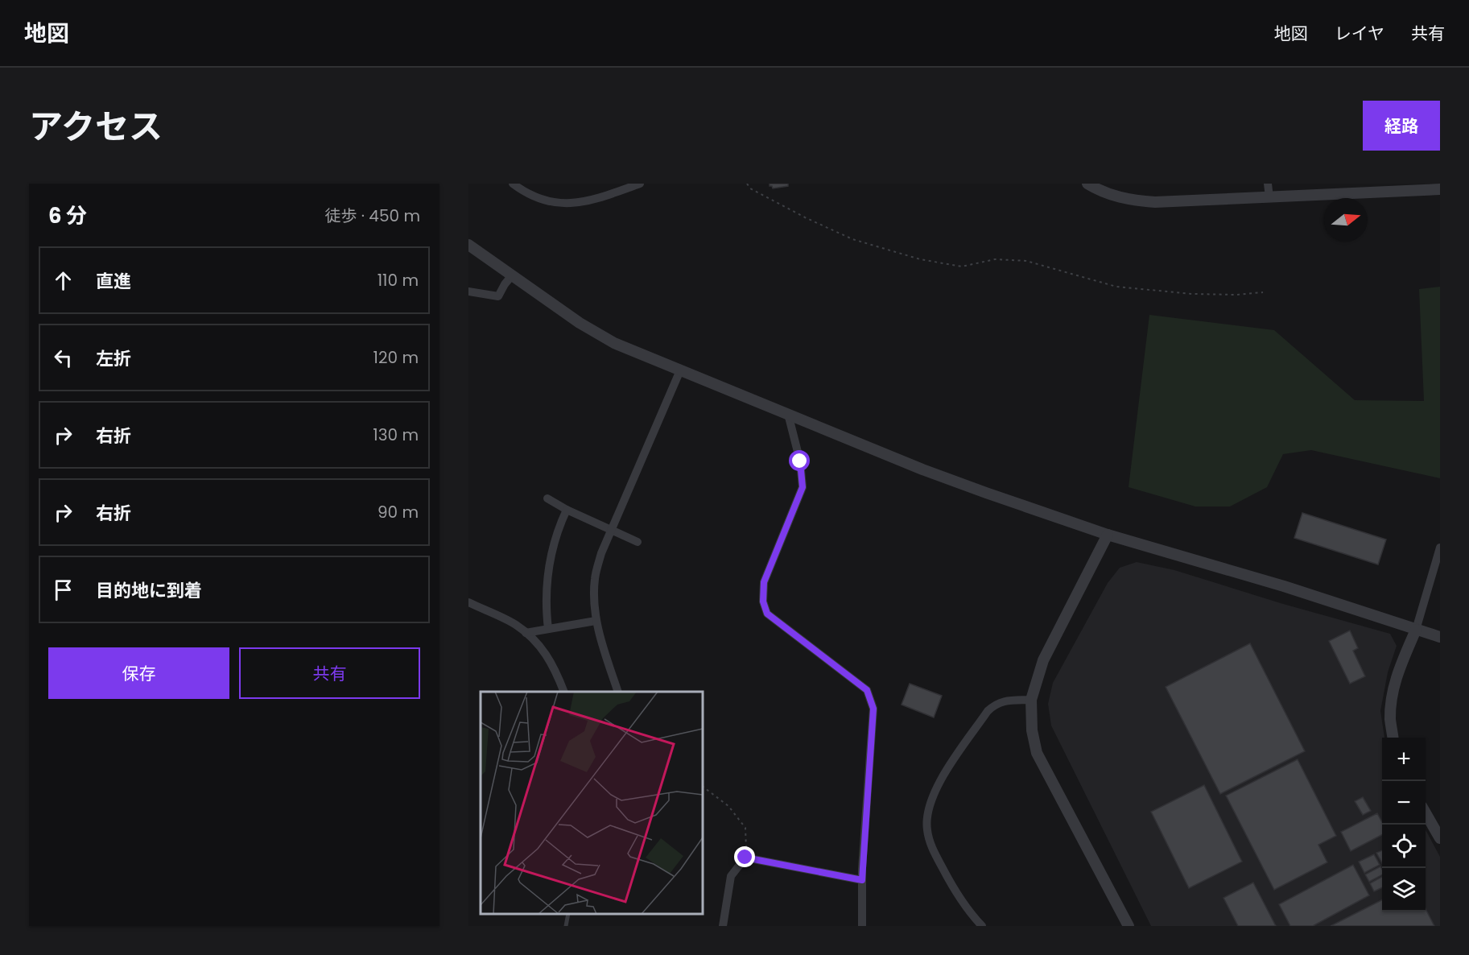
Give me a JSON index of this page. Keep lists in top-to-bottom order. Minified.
{"north":"right","page":{"header":"地図","nav":["地図","レイヤ","共有"],"title":"アクセス","buttons":["経路",["保存","共有"]],"heading":["6 分","徒歩 · 450 m"],"list":[["直進","110 m"],["左折","120 m"],["右折","130 m"],["右折","90 m"],"目的地に到着"],"map_buttons":["+","−"]}}
